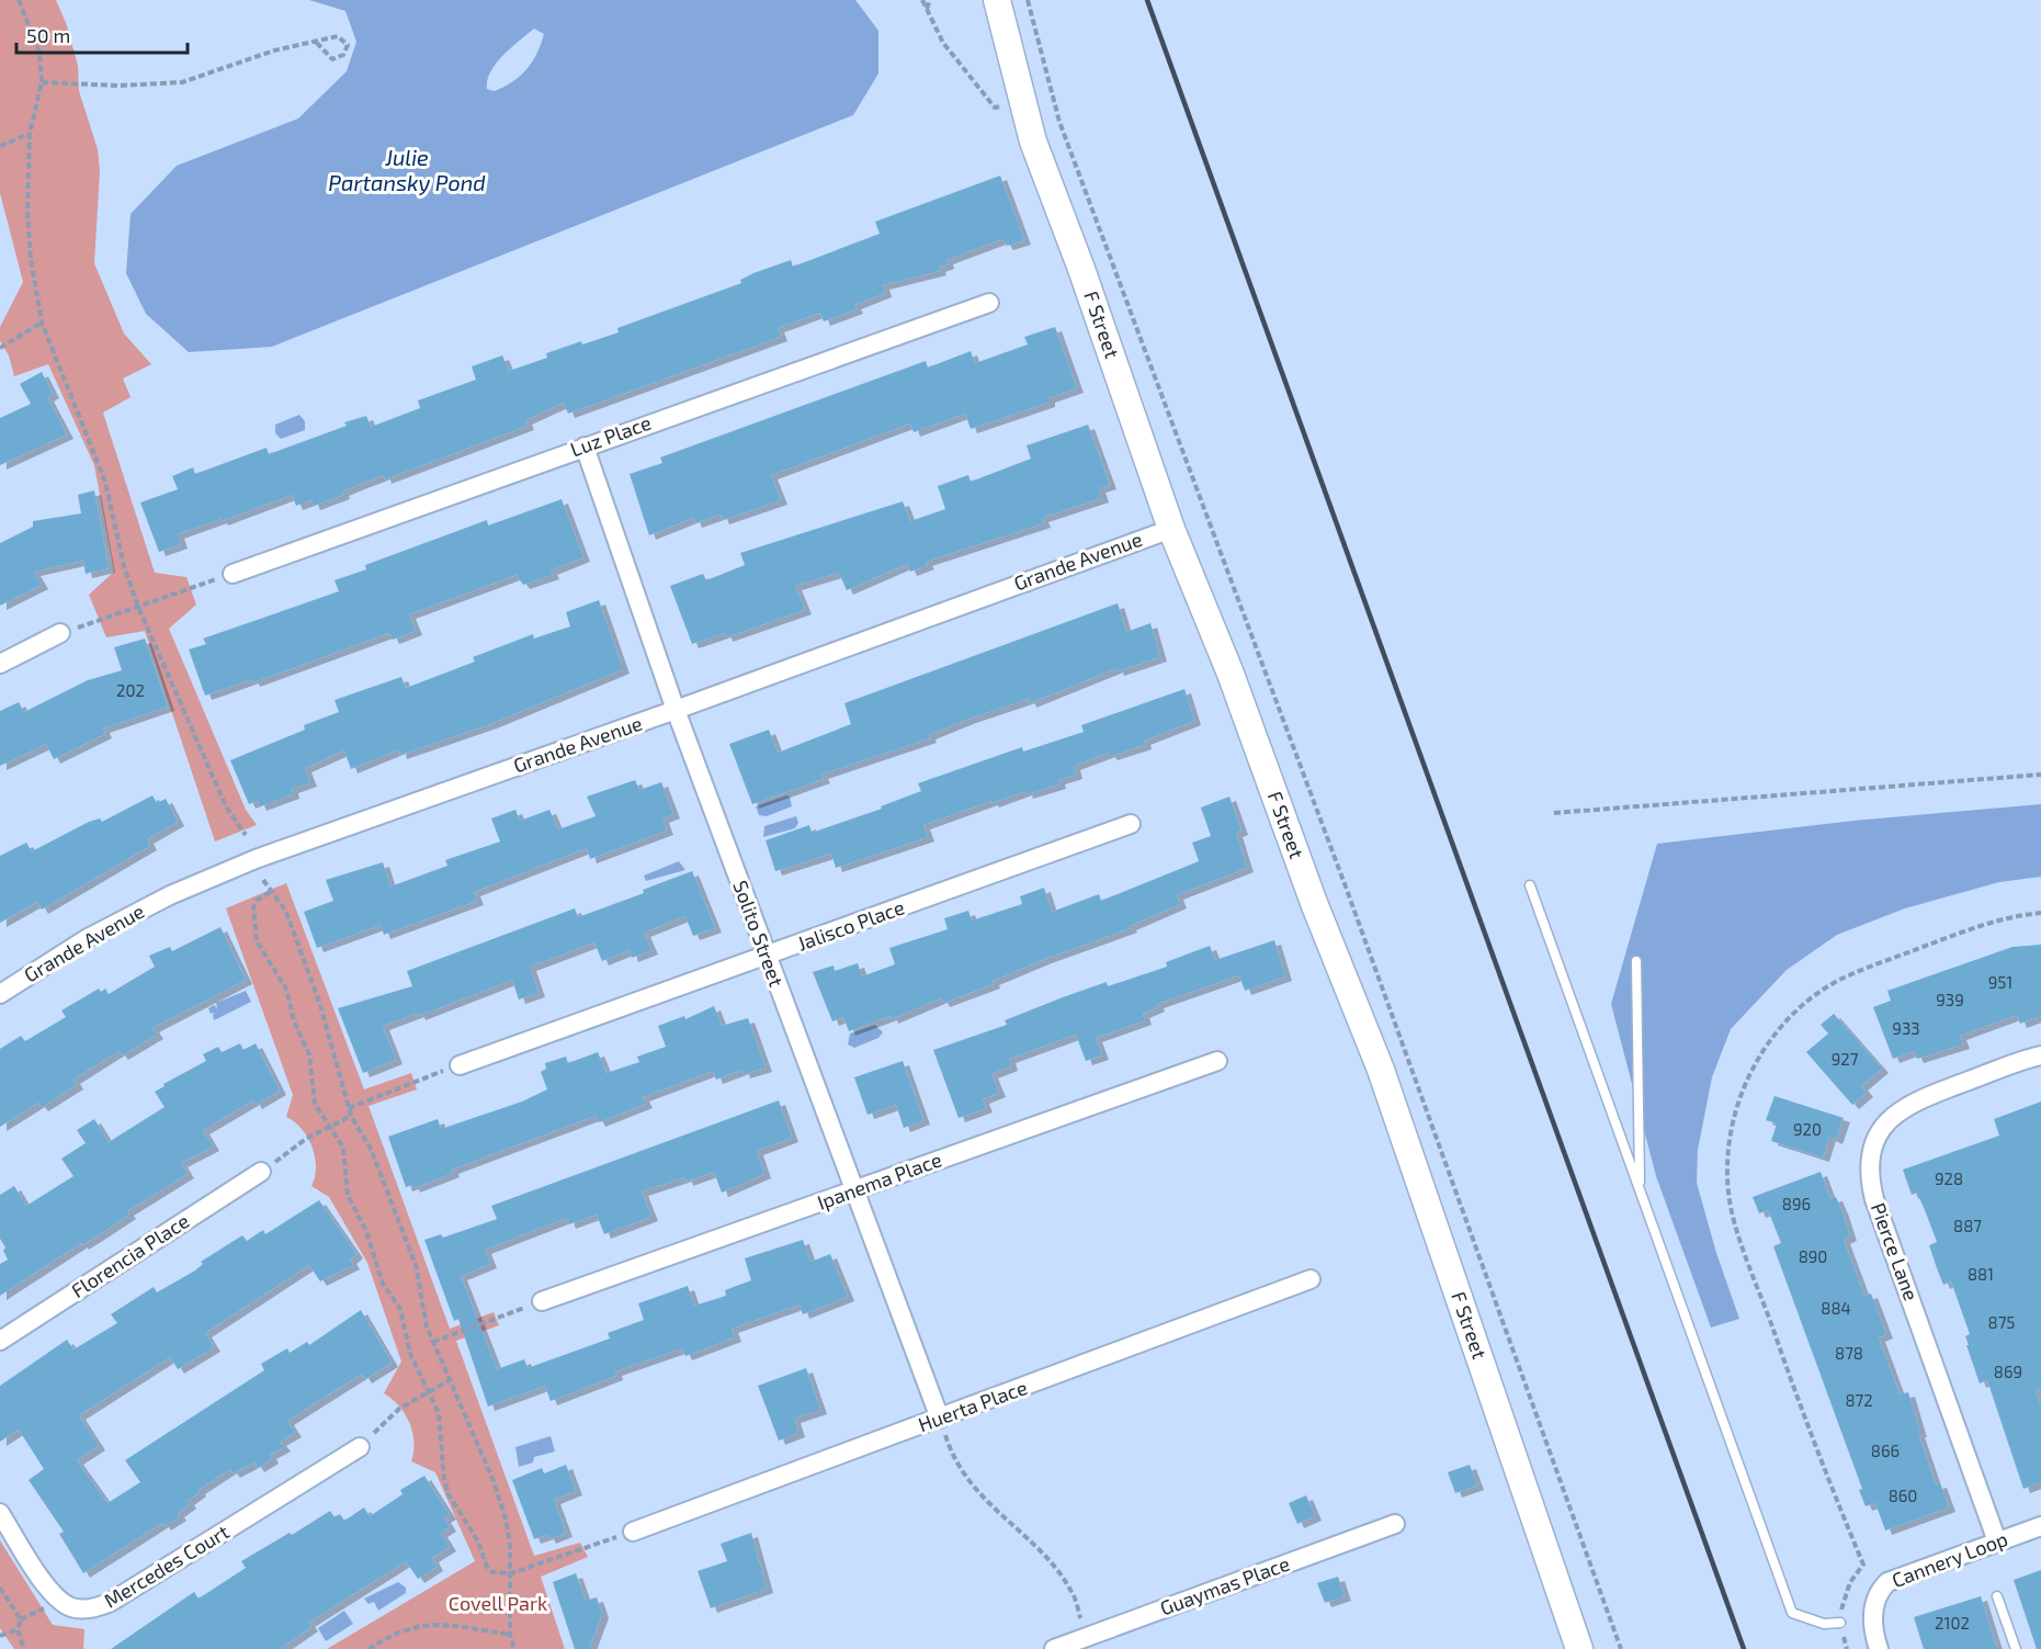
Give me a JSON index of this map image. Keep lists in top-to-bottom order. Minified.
{"streets":{"street":["F Street","Luz Place","Grande Avenue","Jalisco Place","Solito Street","Ipanema Place","Pierce Lane","Florencia Place","Huerta Place","Cannery Loop","Mercedes Court","Guaymas Place"]},"crossings":[["F Street","Grande Avenue"],["Luz Place","Solito Street"],["Grande Avenue","Solito Street"],["Jalisco Place","Solito Street"],["Solito Street","Ipanema Place"],["Solito Street","Huerta Place"],["Pierce Lane","Cannery Loop"]],"water":["Julie Partansky Pond"],"parks":["Covell Park"],"house_numbers":["202","951","939","933","927","920","928","896","887","890","881","884","875","878","869","872","866","860","2102"],"scale_bar":"50 m"}
